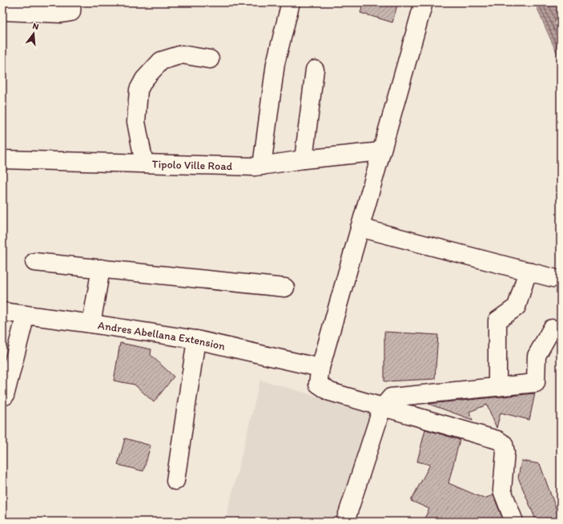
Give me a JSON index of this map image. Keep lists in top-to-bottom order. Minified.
{"streets":{"street":["Tipolo Ville Road","Andres Abellana Extension"]},"north":"top"}
